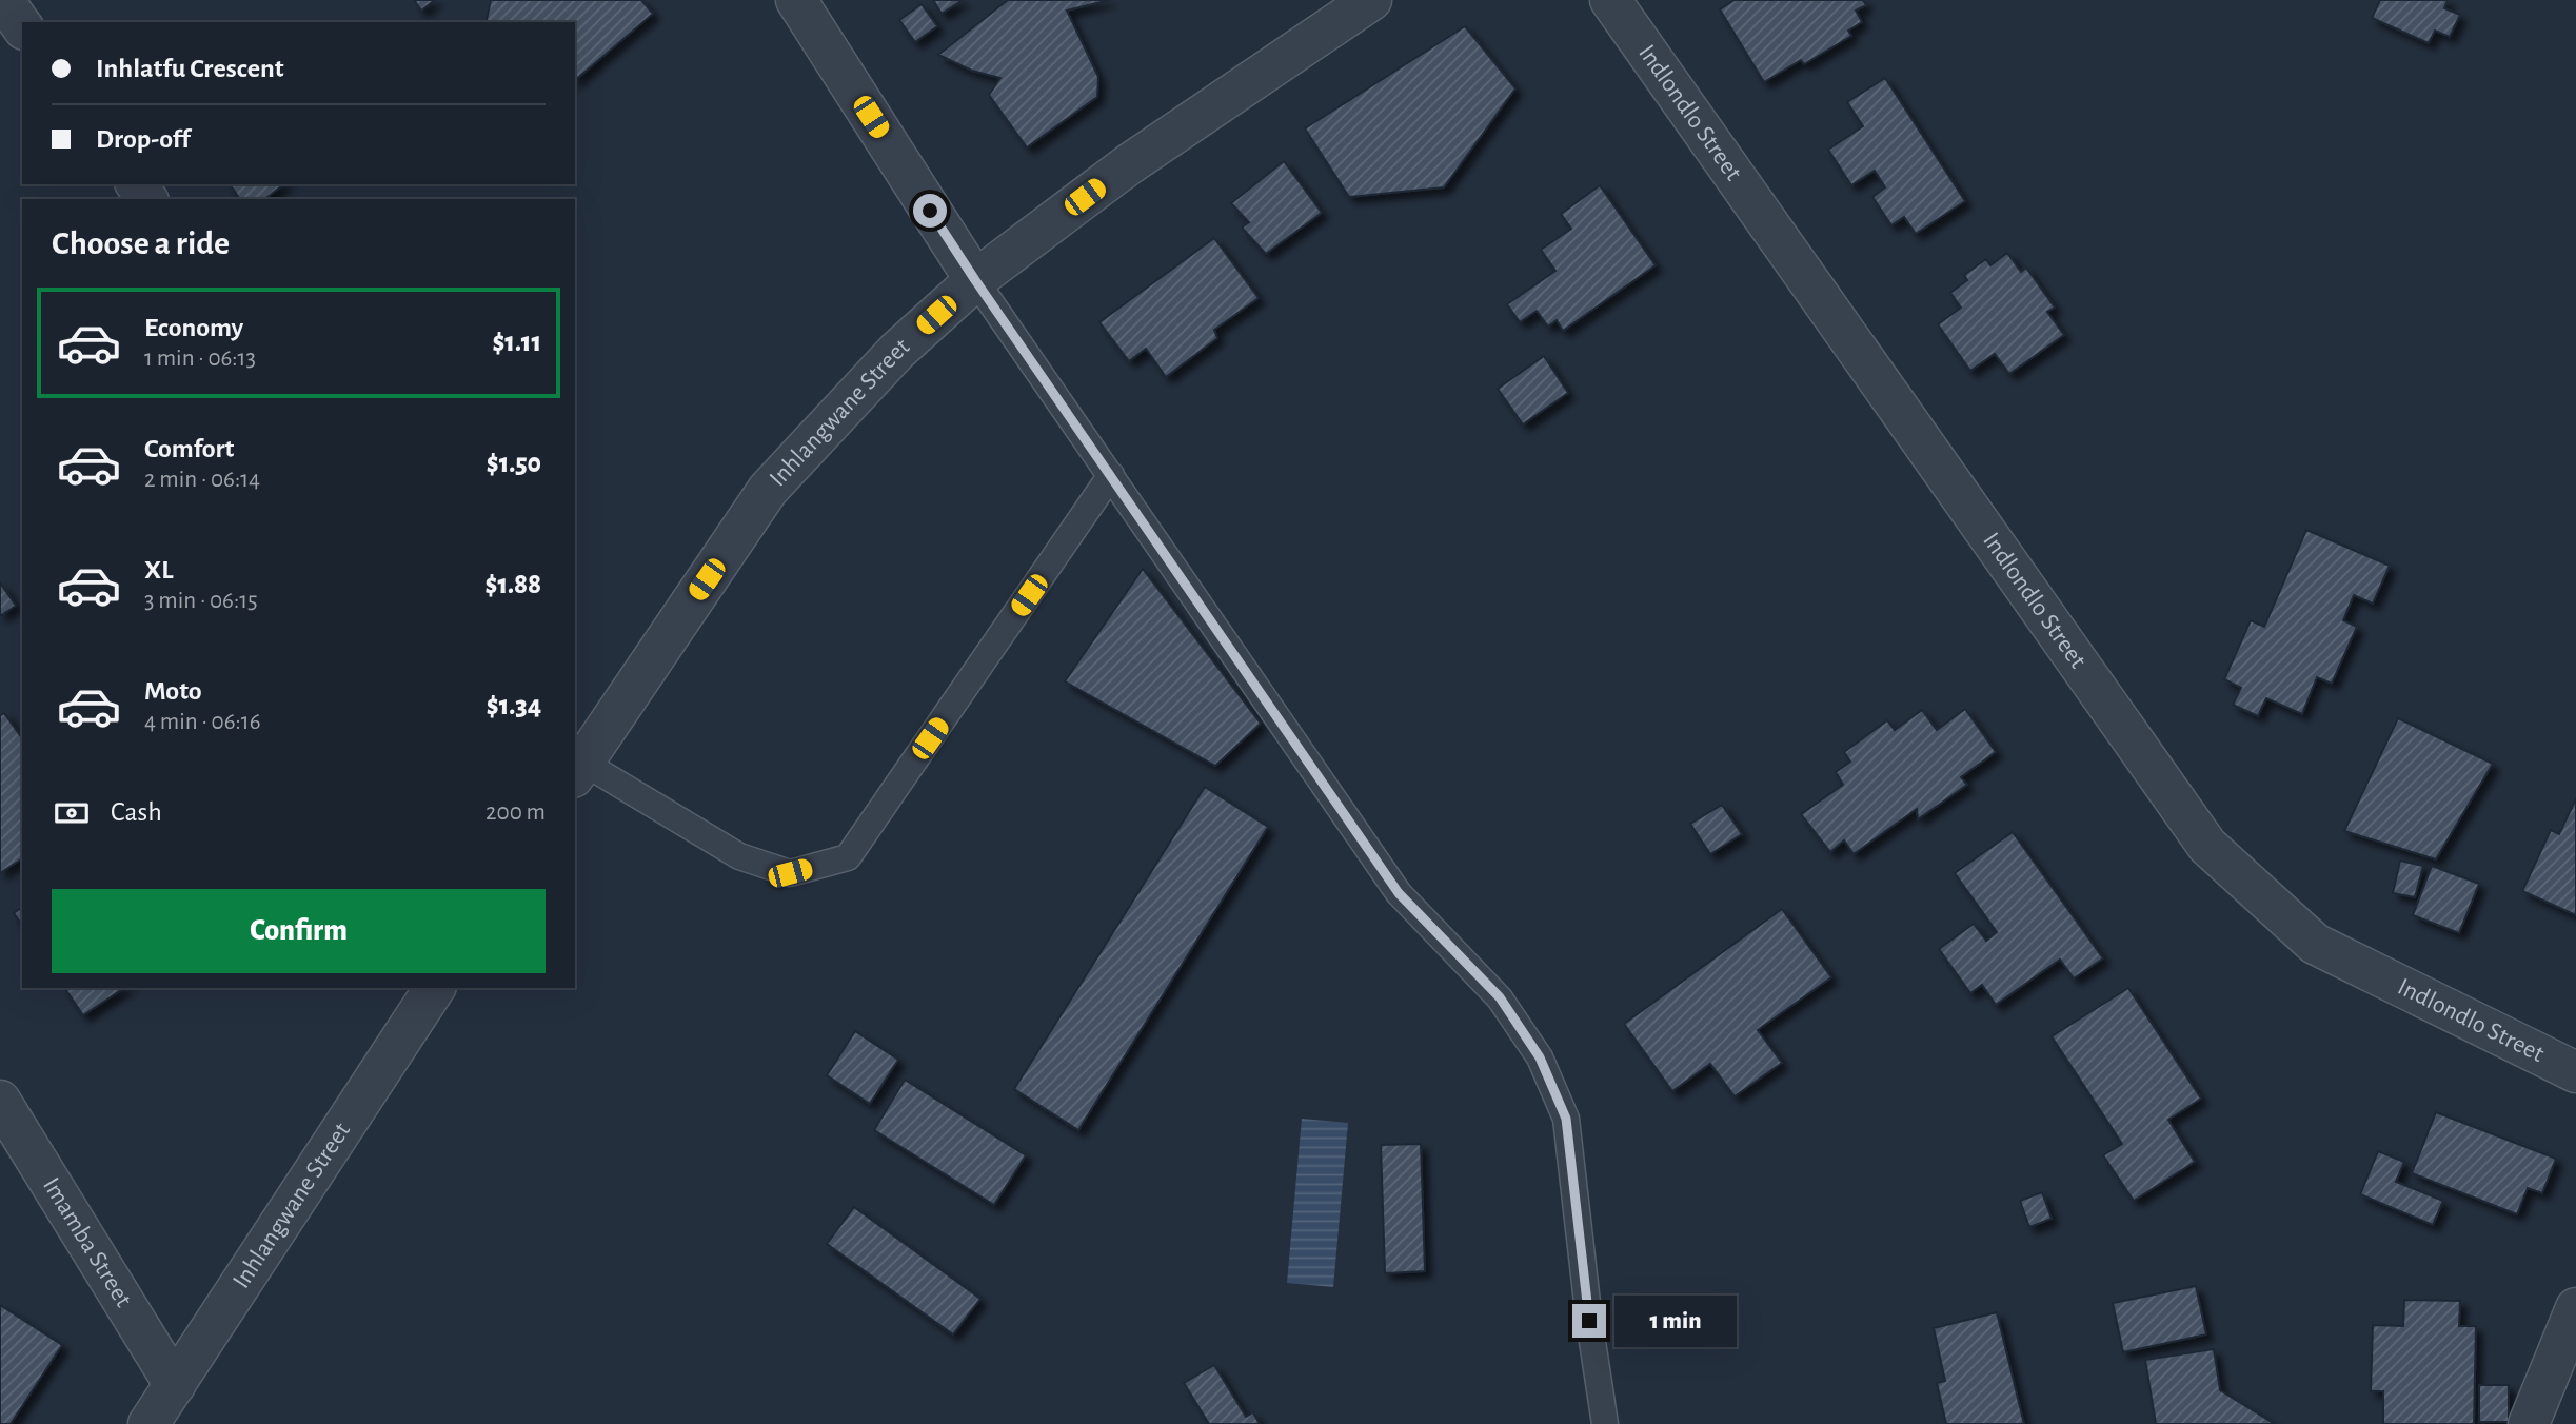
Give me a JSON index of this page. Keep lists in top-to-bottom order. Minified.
{"streets":{"street":["Indlondlo Street","Inhlangwane Street","Imamba Street"]},"crossings":[["Inhlangwane Street","Imamba Street"]],"page":{"banner":["Inhlatfu Crescent","Drop-off"],"heading":"Choose a ride","list":[{"name":"Economy","note":"1 min · 06:13","value":"$1.11"},{"name":"Comfort","note":"2 min · 06:14","value":"$1.50"},{"name":"XL","note":"3 min · 06:15","value":"$1.88"},{"name":"Moto","note":"4 min · 06:16","value":"$1.34"}],"pay":["Cash","200 m"],"buttons":"Confirm","bubble":"1 min"}}
